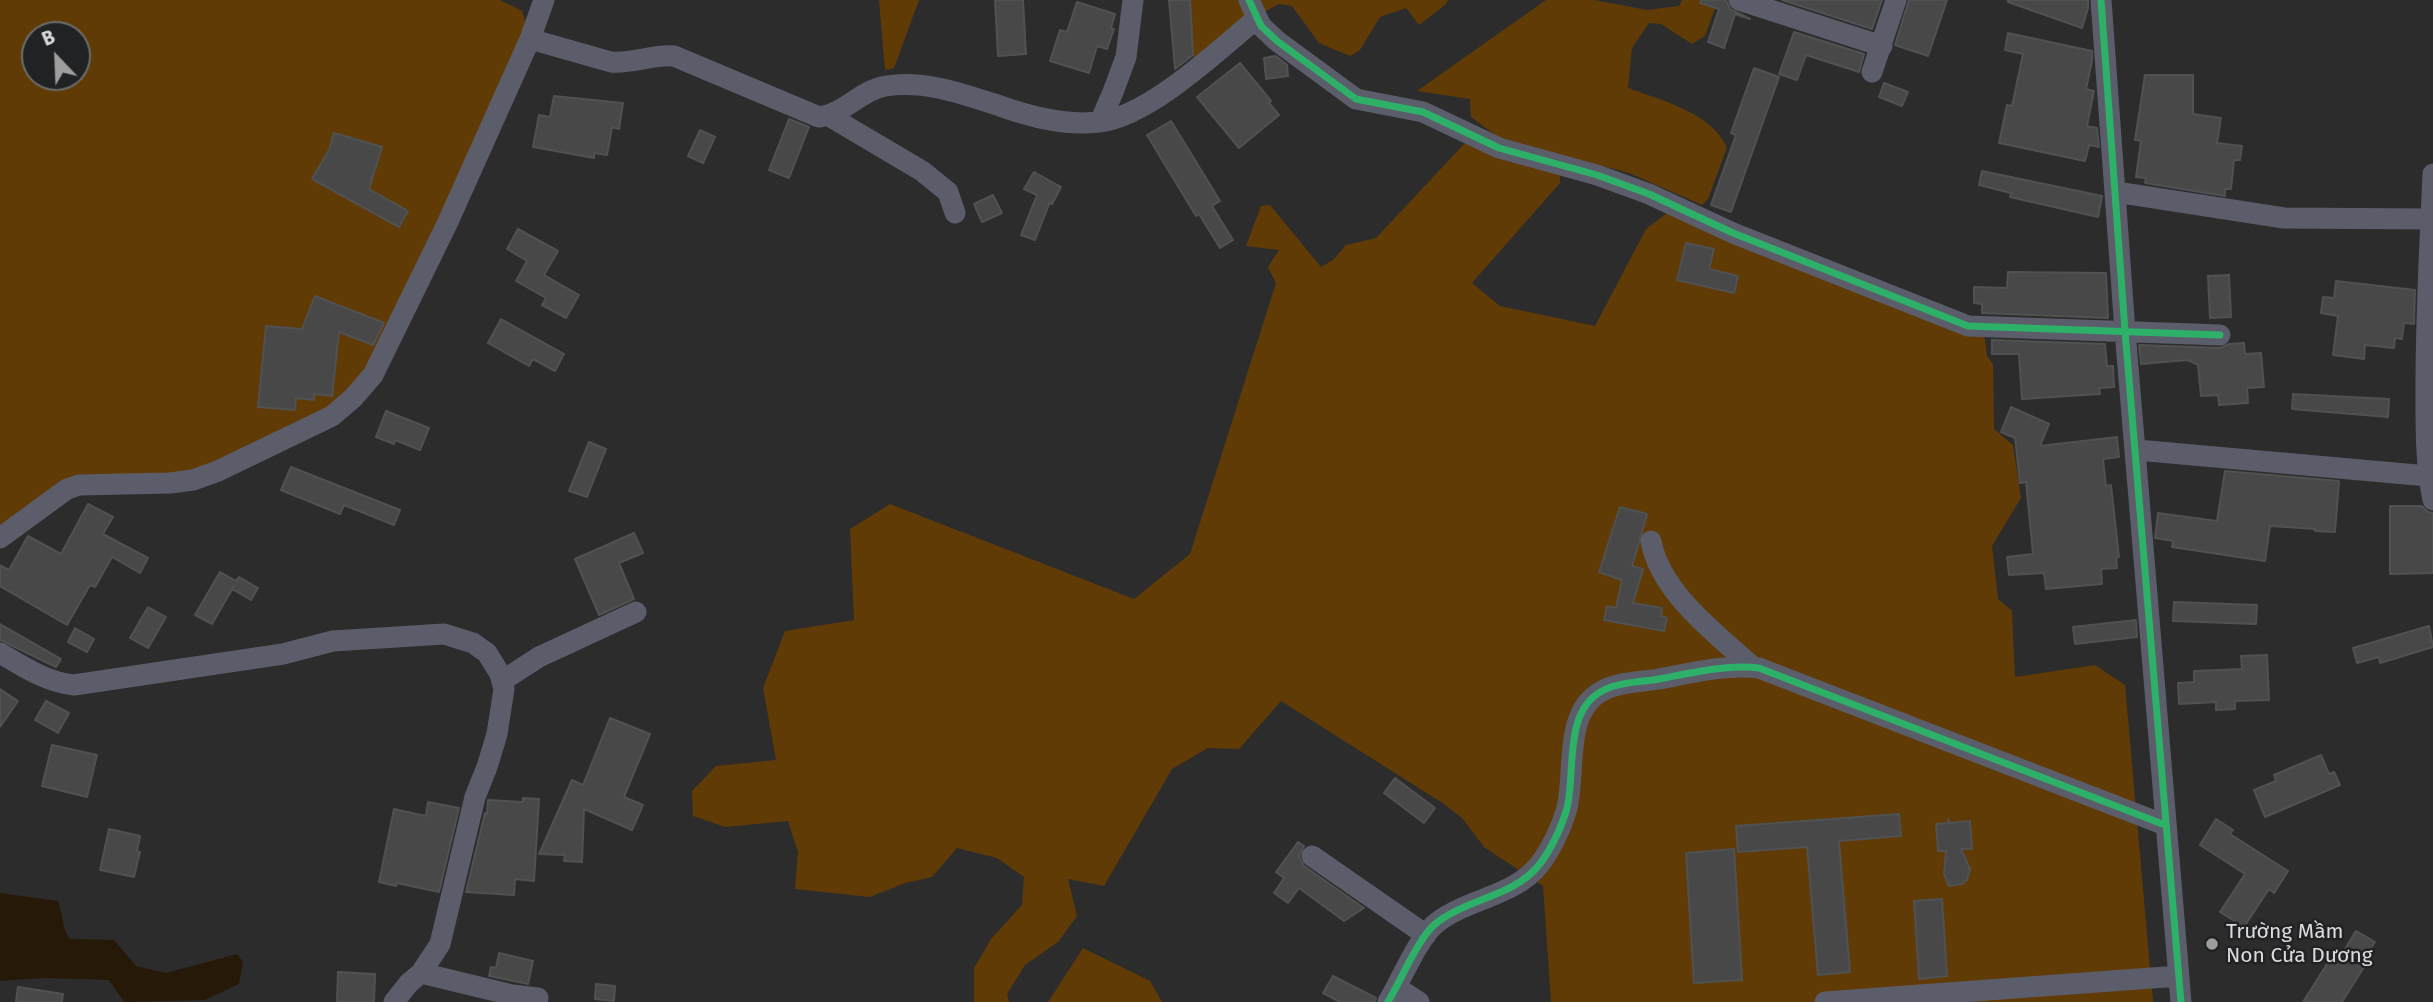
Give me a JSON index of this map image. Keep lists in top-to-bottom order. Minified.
{"places":["Trường Mầm Non Cửa Dương"],"north":"top left"}
